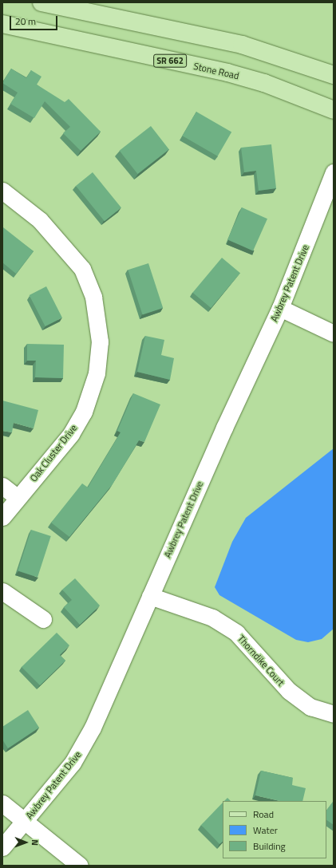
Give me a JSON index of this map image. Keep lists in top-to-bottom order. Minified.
{"streets":{"main road":["SR 662","Stone Road"],"street":["Awbrey Patent Drive","Oak Cluster Drive","Thorndike Court"]},"crossings":[["Awbrey Patent Drive","Thorndike Court"]],"legend":["Road","Water","Building"],"scale_bar":"20 m","north":"right"}
